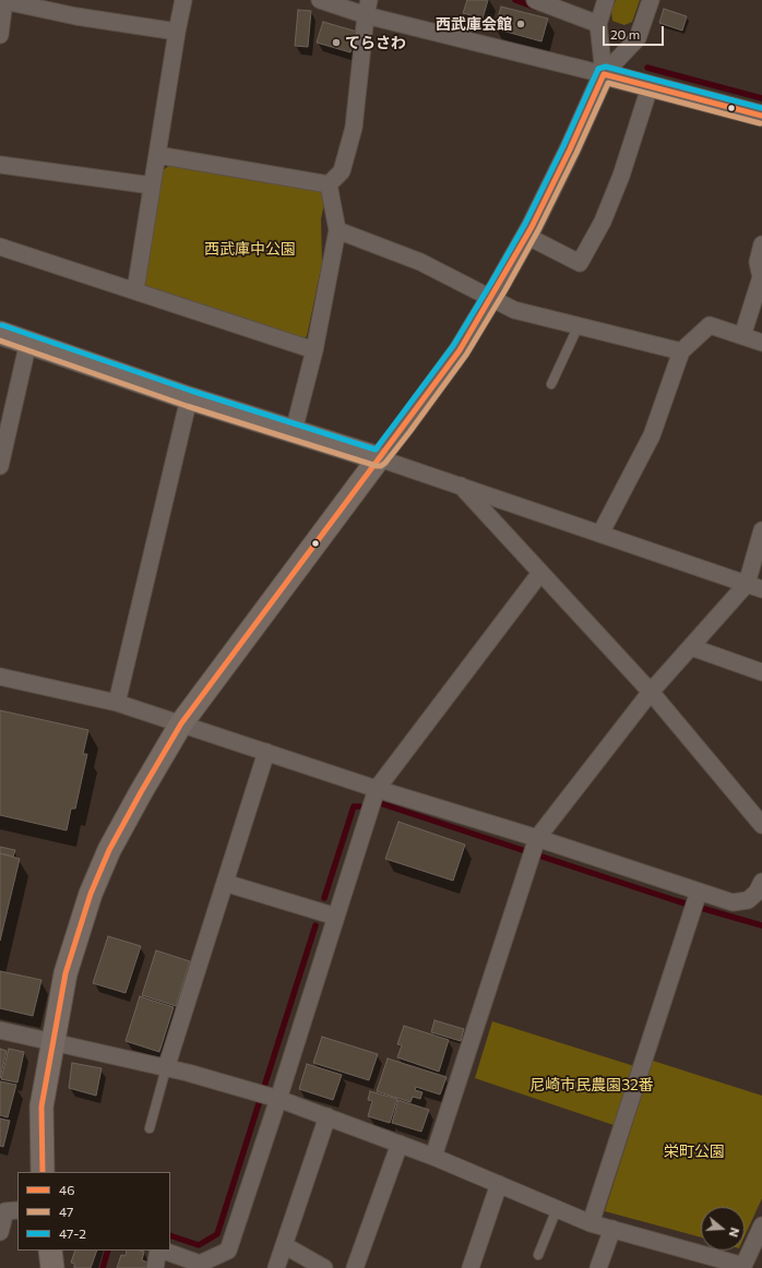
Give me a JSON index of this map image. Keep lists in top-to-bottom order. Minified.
{"parks":["西武庫中公園","尼崎市民農園32番","栄町公園"],"places":["西武庫会館","てらさわ"],"lines":["transit line 47-2","transit line 46","transit line 47"],"legend":["46","47","47-2"],"scale_bar":"20 m","north":"right"}
